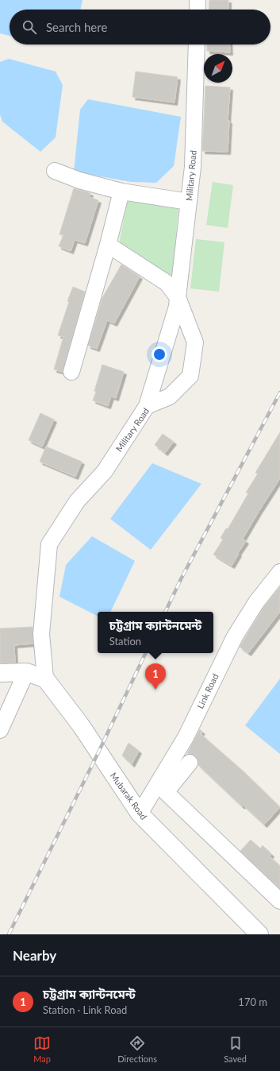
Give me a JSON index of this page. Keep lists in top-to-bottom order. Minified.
{"streets":{"street":["Military Road","Link Road","Mubarak Road"]},"crossings":[["Military Road","Mubarak Road"],["Link Road","Mubarak Road"]],"north":"top right","page":{"search":"Search here","popup":["চট্টগ্রাম ক্যান্টনমেন্ট","Station"],"pins":"1","heading":"Nearby","list":[{"mark":"1","name":"চট্টগ্রাম ক্যান্টনমেন্ট","note":"Station · Link Road","value":"170 m"}],"nav":["Map","Directions","Saved"]}}
